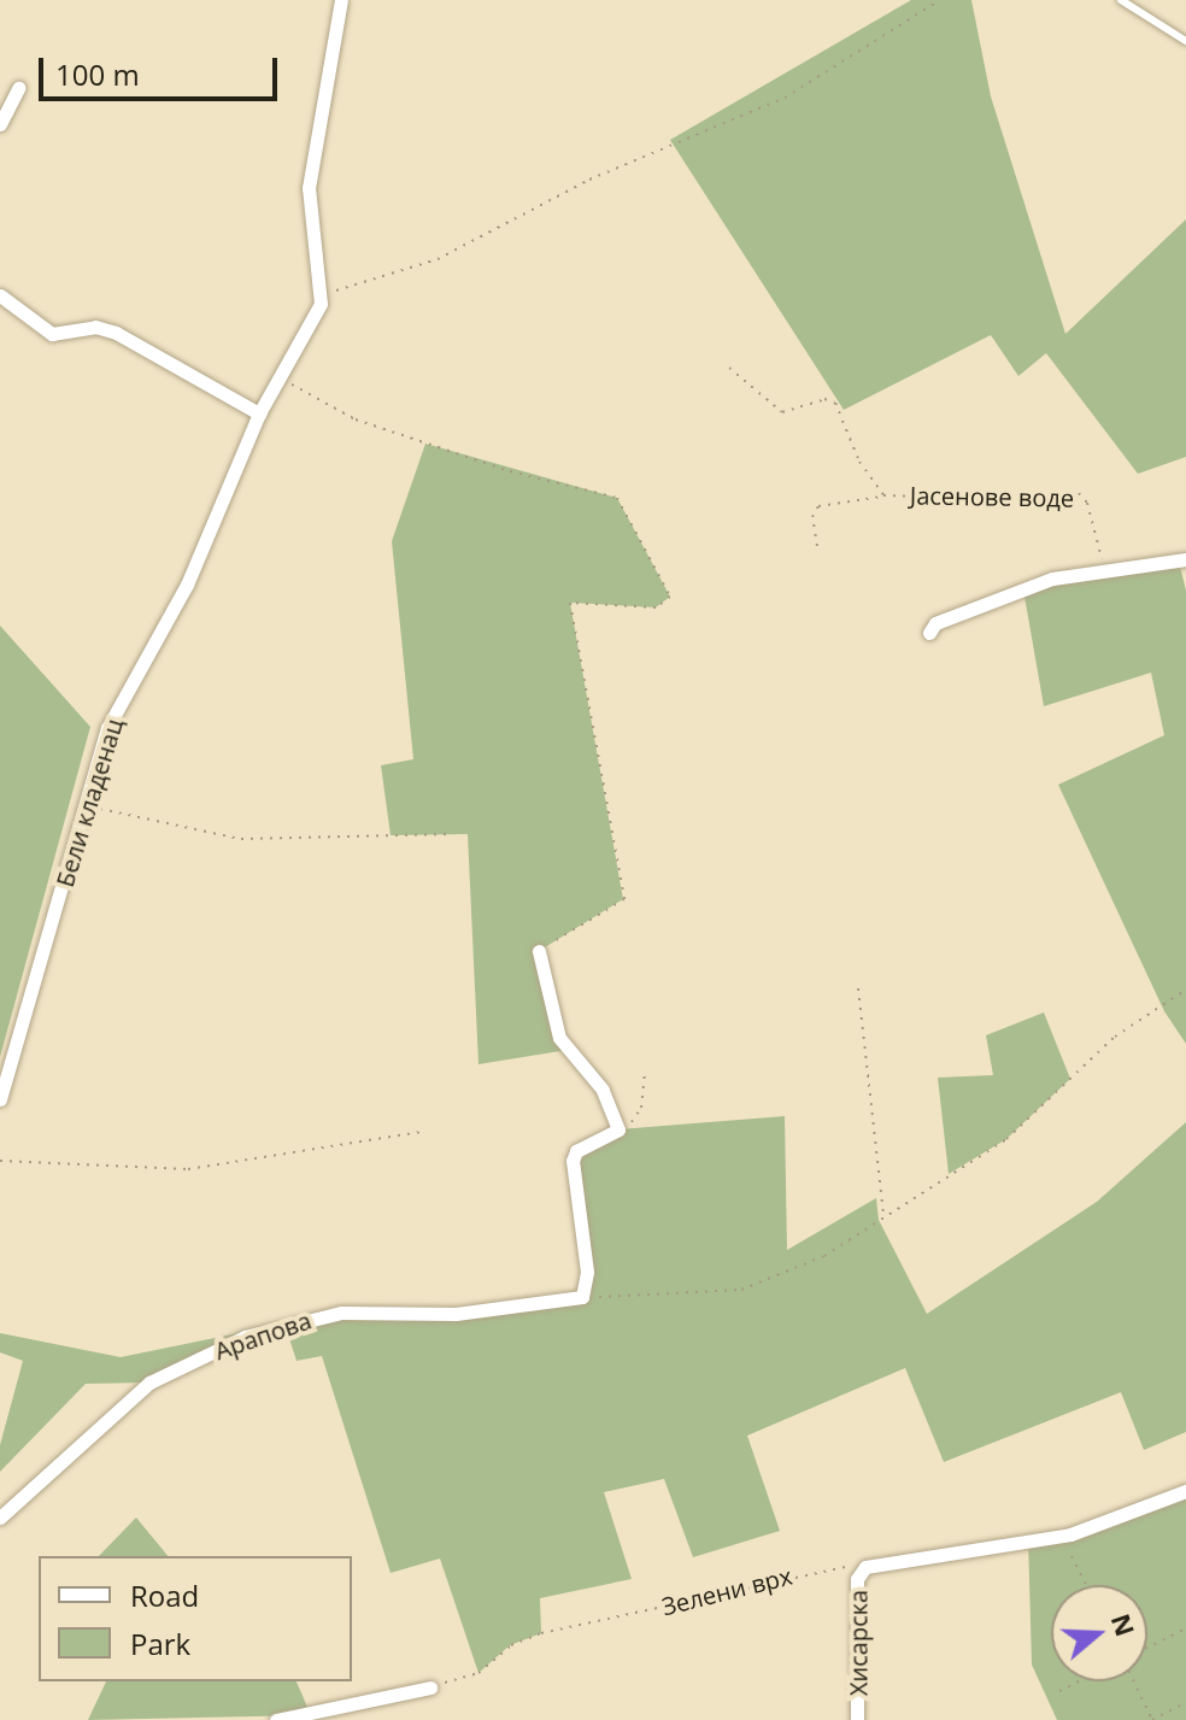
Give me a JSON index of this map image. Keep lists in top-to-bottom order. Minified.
{"streets":{"street":["Бели кладенац","Арапова","Хисарска"],"path":["Јасенове воде","Зелени врх"]},"crossings":[["Зелени врх","Хисарска"]],"legend":["Road","Park"],"scale_bar":"100 m","north":"right"}
